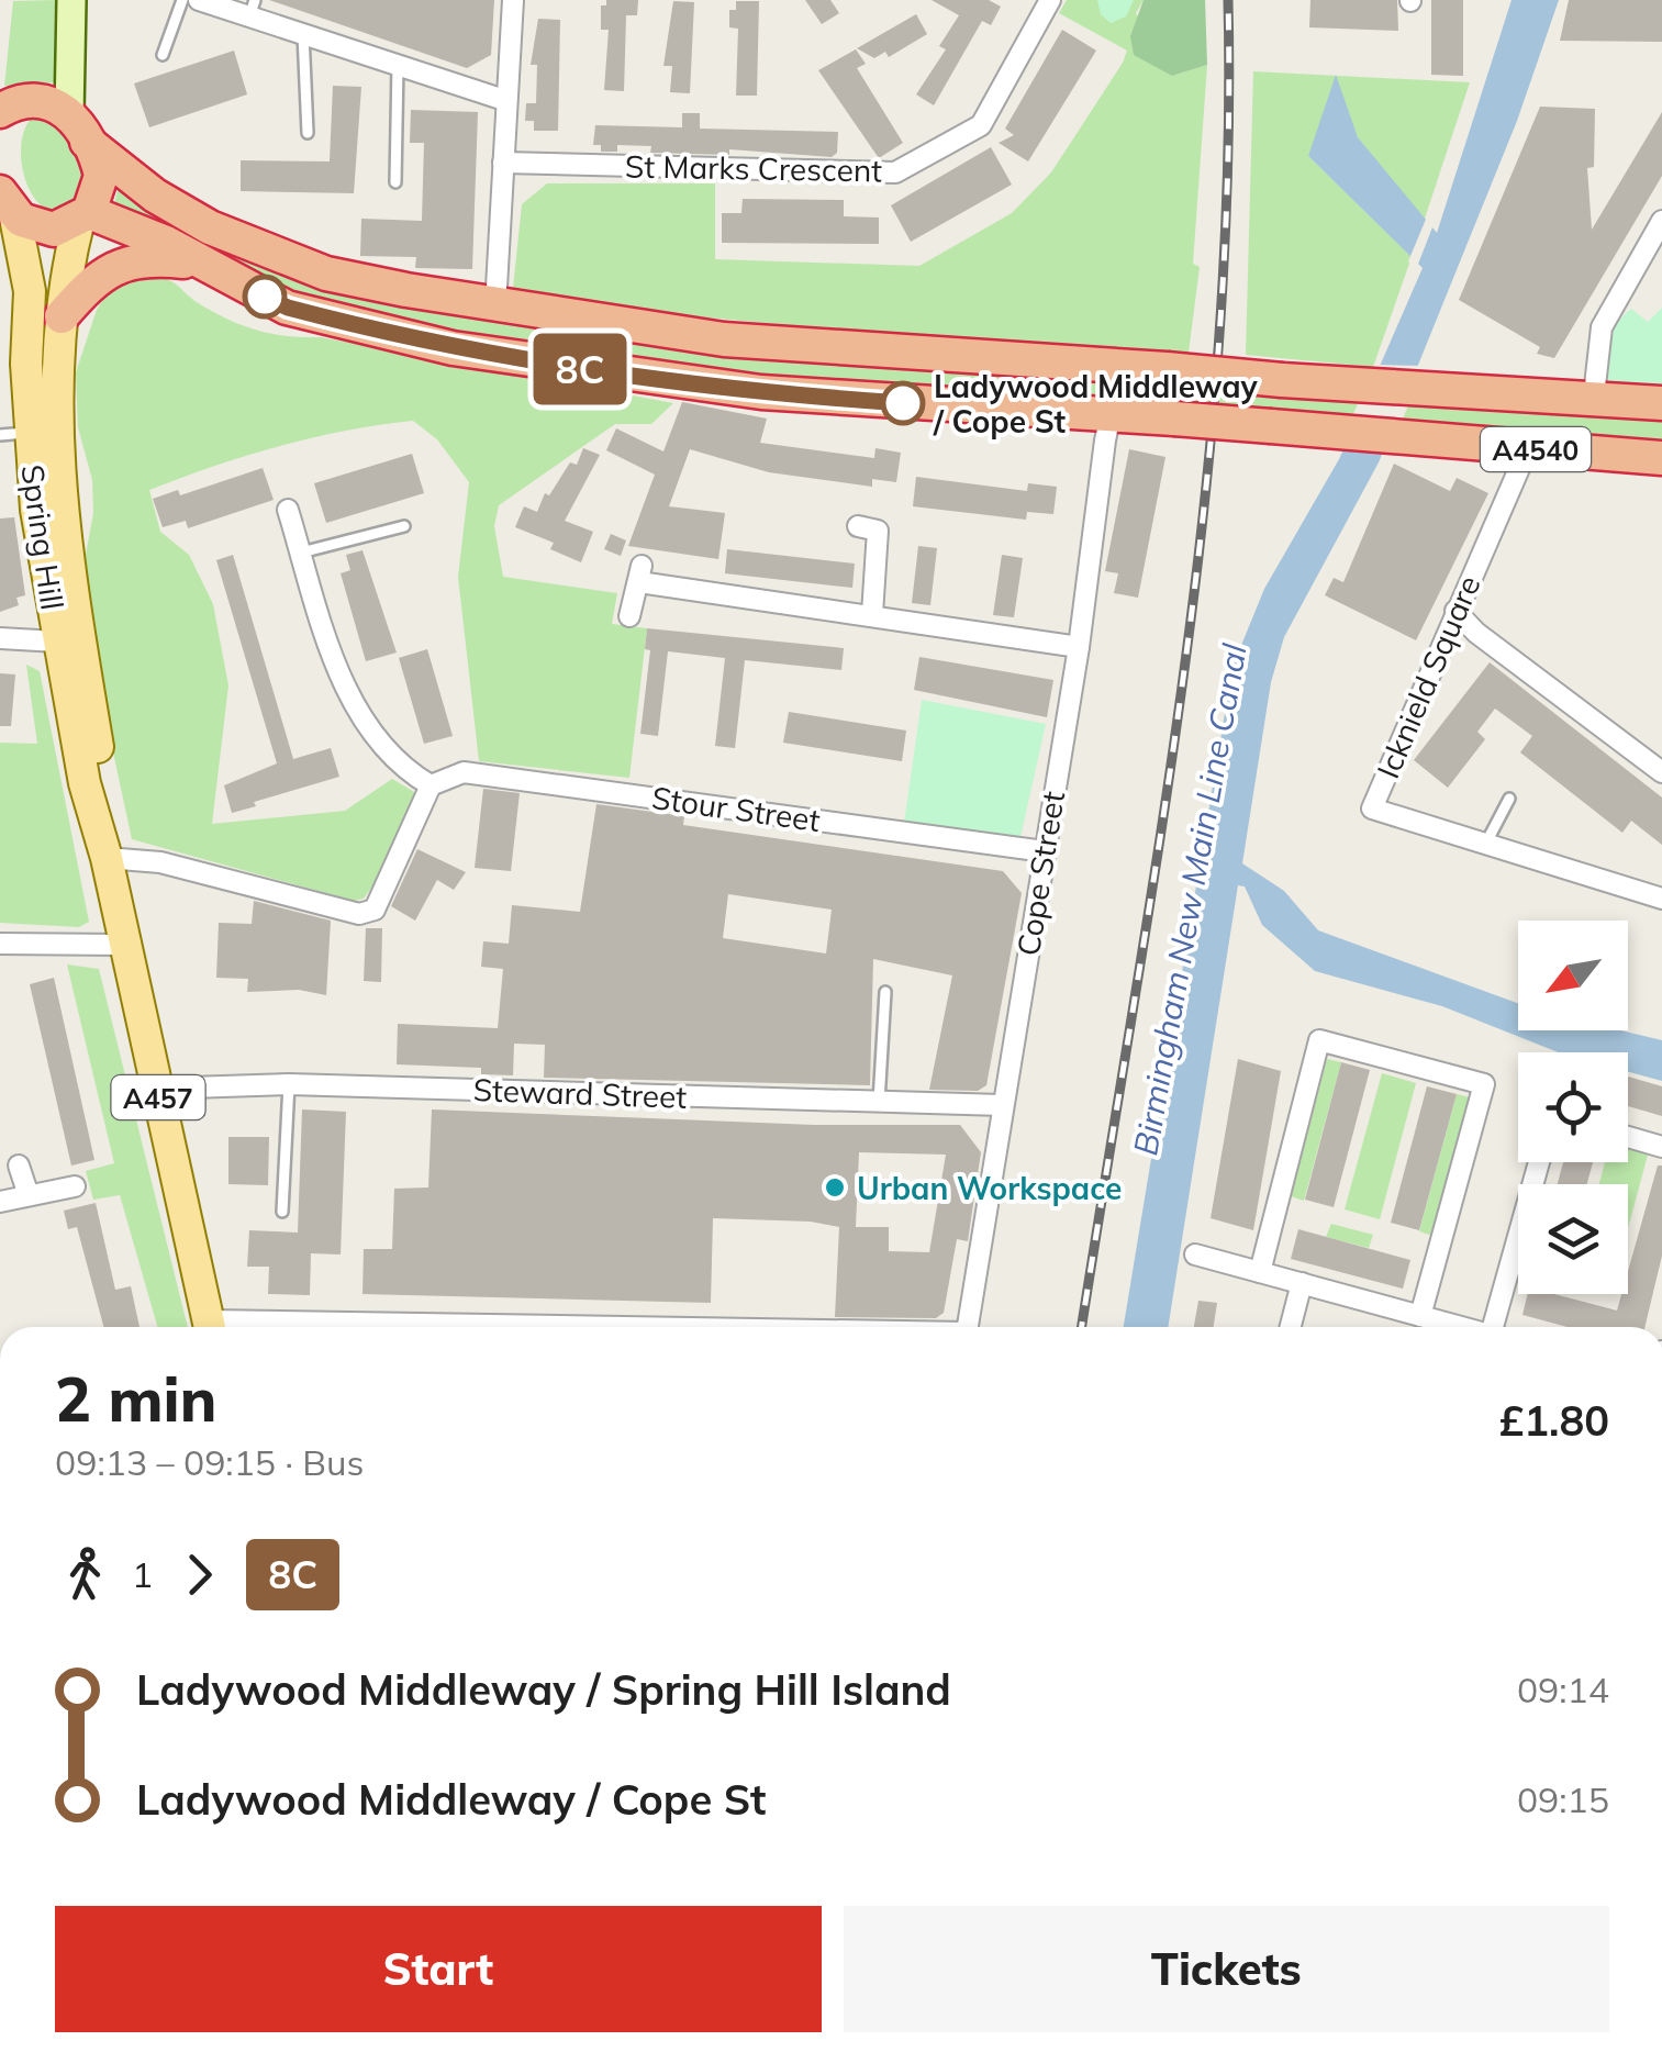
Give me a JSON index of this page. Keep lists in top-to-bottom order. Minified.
{"streets":{"highway":["A4540","Spring Hill"],"main road":["A457"],"street":["St Marks Crescent","Icknield Square","Stour Street","Cope Street","Steward Street"]},"crossings":[["A4540","Spring Hill"],["A4540","Icknield Square"],["A4540","Cope Street"],["Spring Hill","Steward Street"],["Stour Street","Cope Street"],["Cope Street","Steward Street"]],"water":["Birmingham New Main Line Canal"],"places":["Ladywood Middleway / Cope St","Urban Workspace"],"lines":["bus line 8C"],"north":"bottom left","page":{"on_map":"8C","heading":["2 min","09:13 – 09:15 · Bus","£1.80"],"legs":["1","8C"],"list":[{"name":"Ladywood Middleway / Spring Hill Island","value":"09:14"},{"name":"Ladywood Middleway / Cope St","value":"09:15"}],"buttons":["Start","Tickets"]}}
